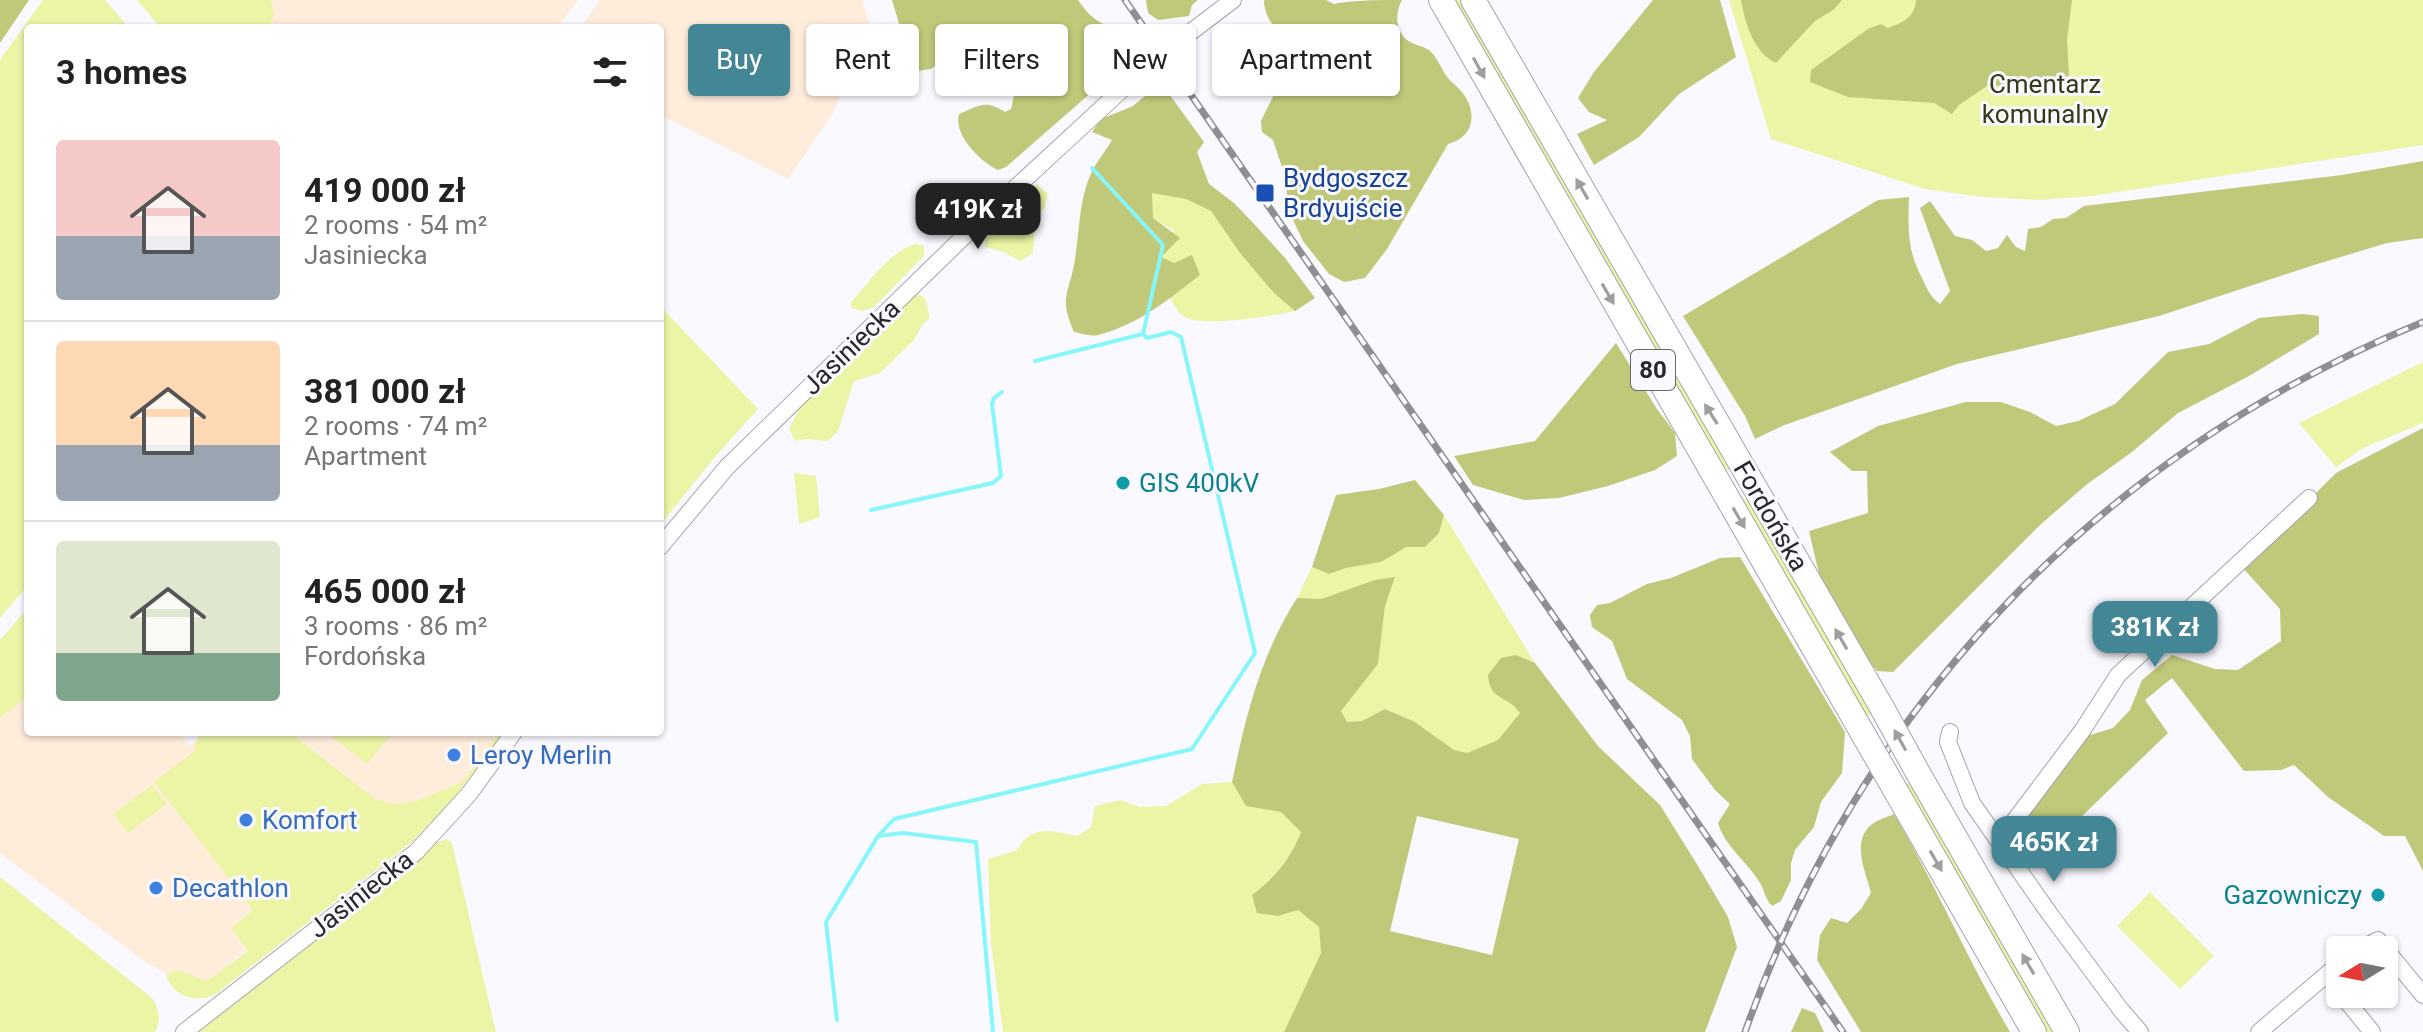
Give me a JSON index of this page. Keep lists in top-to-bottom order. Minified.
{"streets":{"main road":["80","Fordońska"],"street":["Jasiniecka"]},"parks":["Cmentarz komunalny"],"places":{"transit":["Bydgoszcz Brdyujście"],"other":["GIS 400kV","Leroy Merlin","Komfort","Decathlon","Gazowniczy"]},"north":"left","page":{"chip":["Buy","Rent","Filters","New","Apartment"],"heading":"3 homes","list":[{"name":"419 000 zł","note":"2 rooms · 54 m² · Jasiniecka"},{"name":"381 000 zł","note":"2 rooms · 74 m² · Apartment"},{"name":"465 000 zł","note":"3 rooms · 86 m² · Fordońska"}],"price":["419K zł","381K zł","465K zł"]}}
